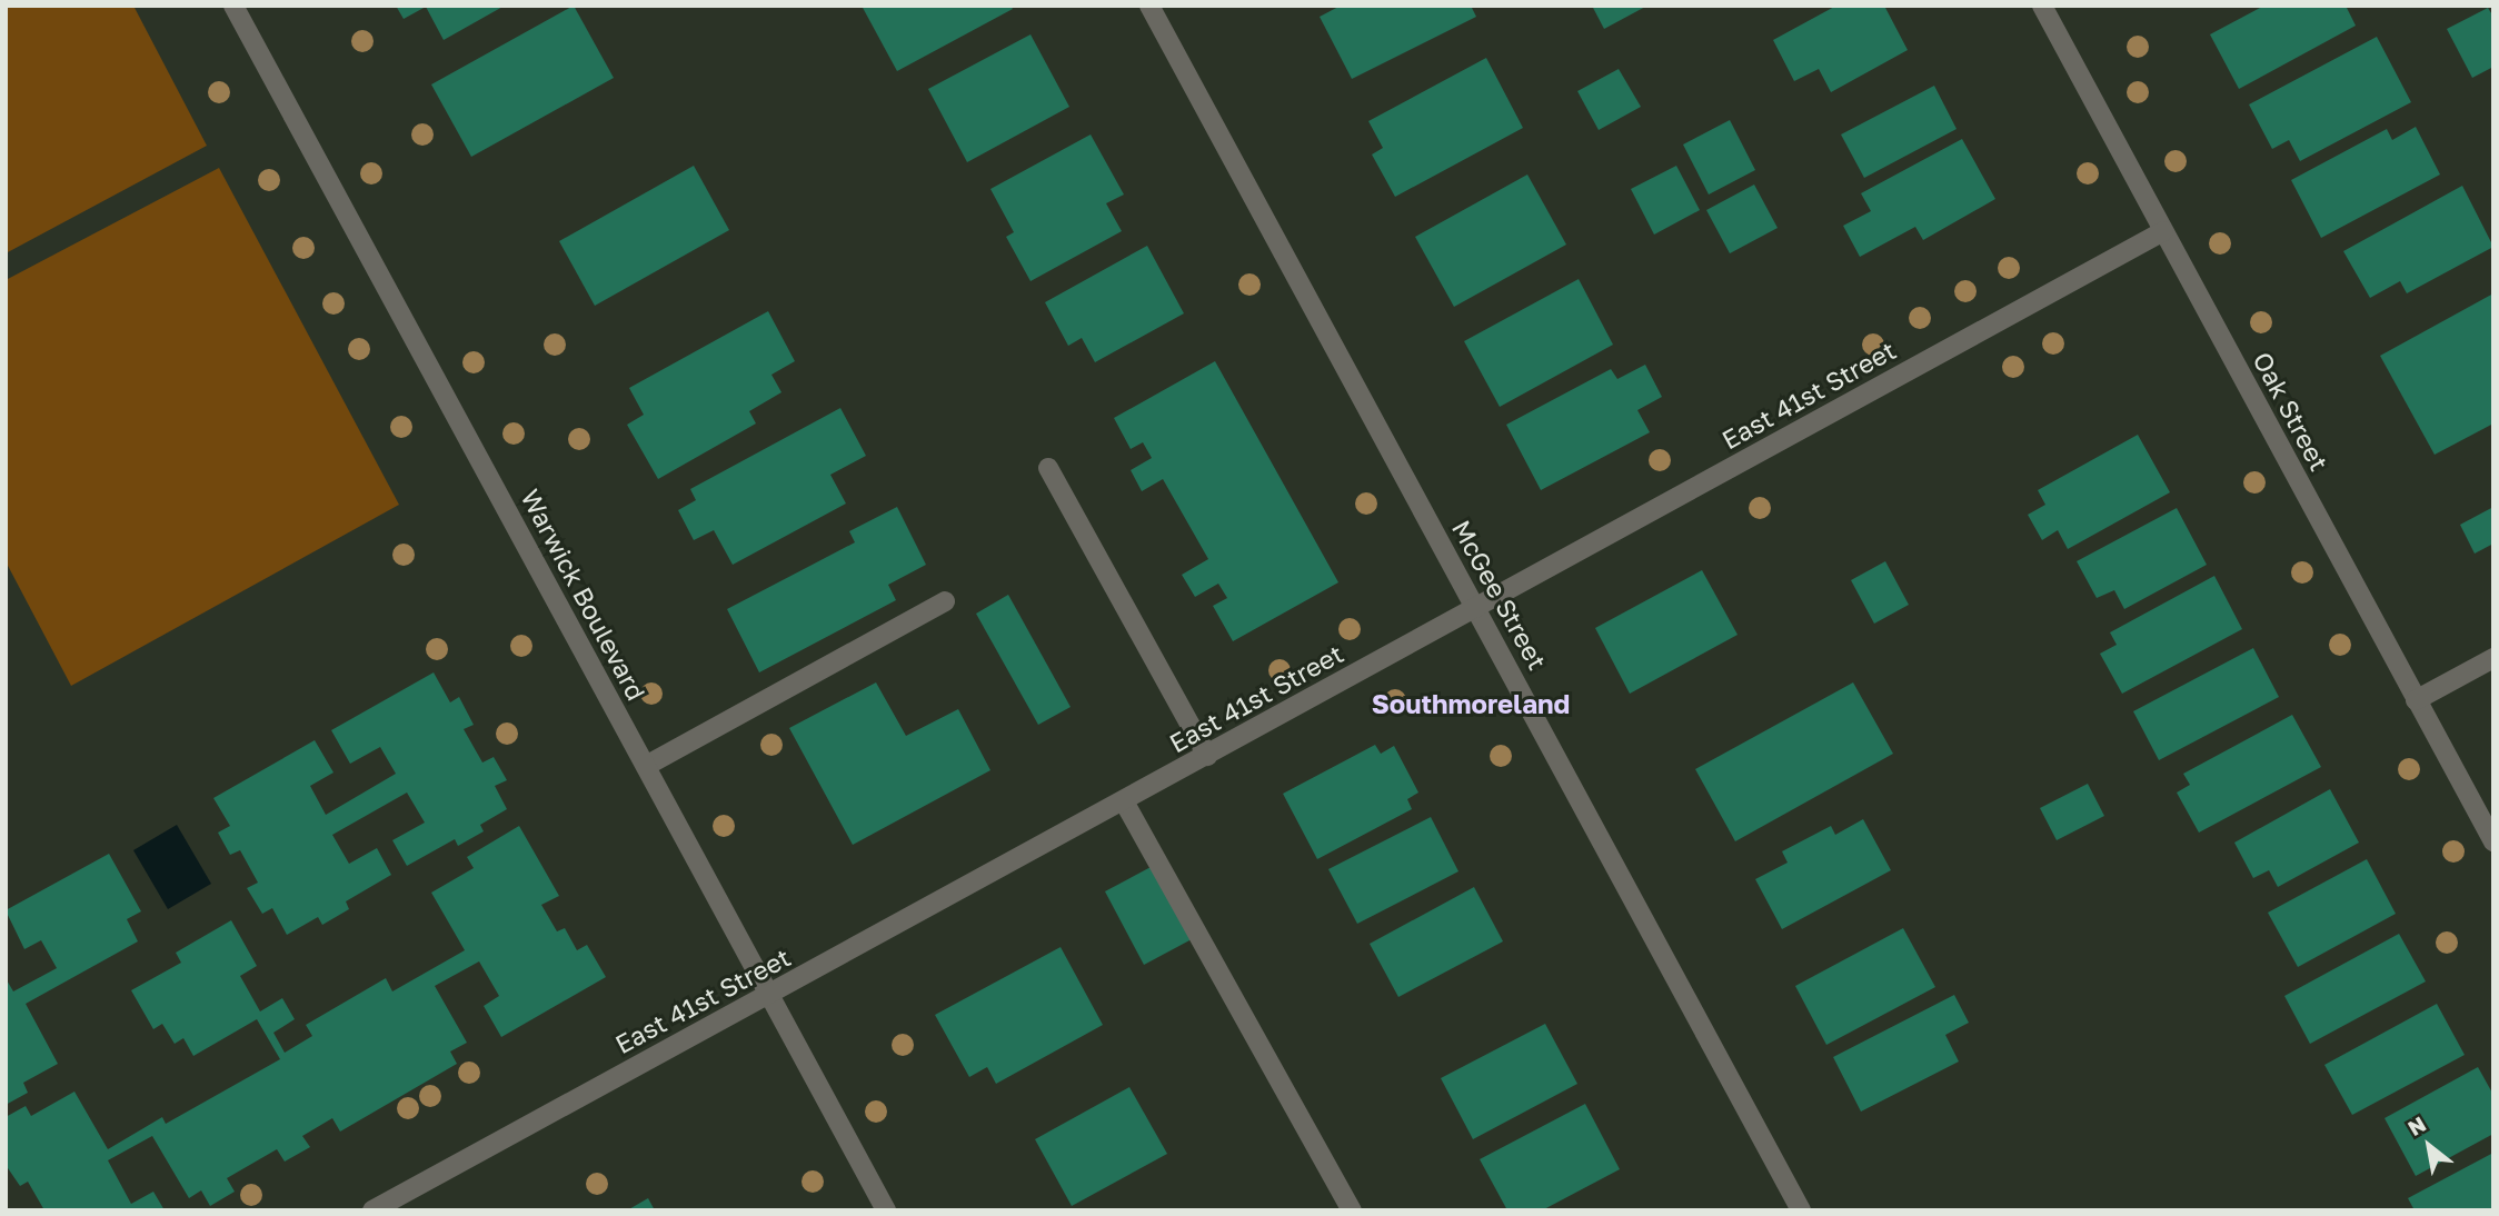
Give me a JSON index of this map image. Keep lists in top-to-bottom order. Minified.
{"streets":{"street":["East 41st Street","Oak Street","Warwick Boulevard","McGee Street"]},"crossings":[["East 41st Street","Oak Street"],["East 41st Street","Warwick Boulevard"],["East 41st Street","McGee Street"]],"districts":["Southmoreland"],"north":"top left"}
